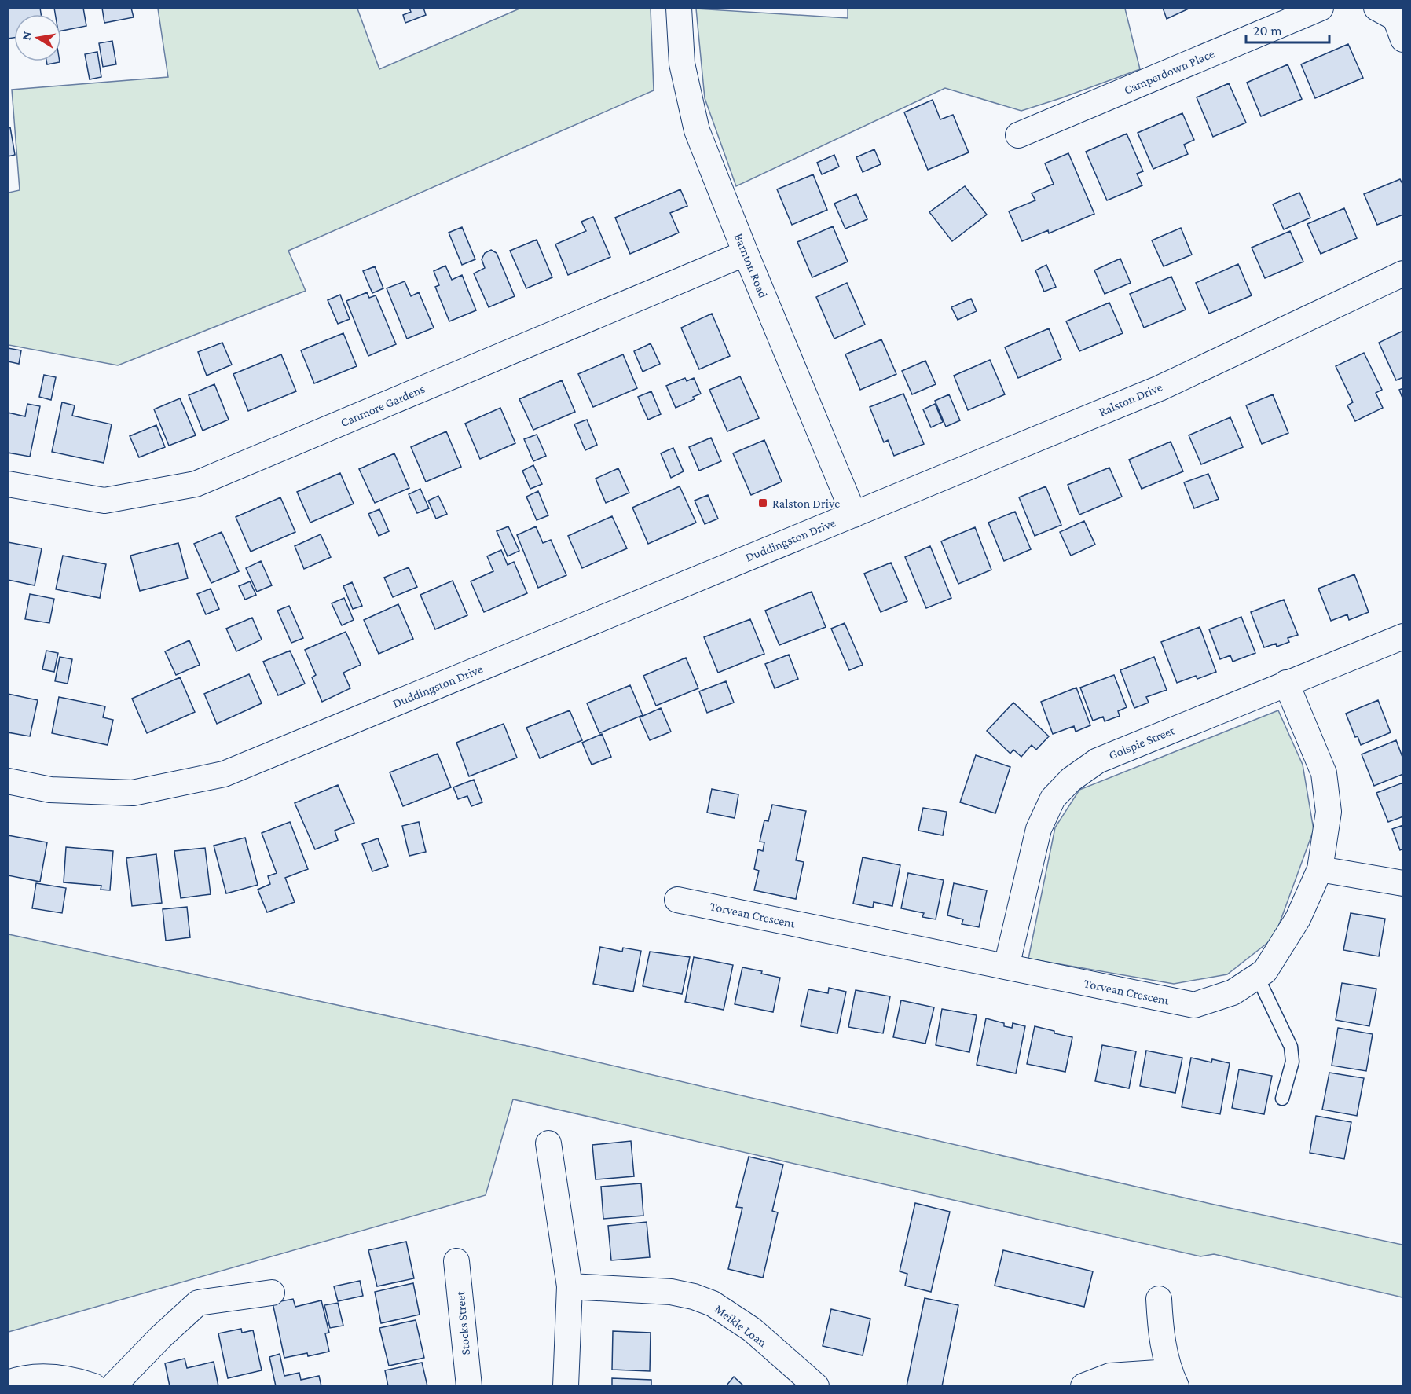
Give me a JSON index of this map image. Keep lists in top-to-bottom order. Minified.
{"streets":{"street":["Camperdown Place","Barnton Road","Ralston Drive","Canmore Gardens","Duddingston Drive","Golspie Street","Torvean Crescent","Stocks Street","Meikle Loan"]},"crossings":[["Barnton Road","Ralston Drive"],["Barnton Road","Canmore Gardens"],["Barnton Road","Duddingston Drive"],["Ralston Drive","Duddingston Drive"],["Golspie Street","Torvean Crescent"]],"places":{"transit":["Ralston Drive"]},"scale_bar":"20 m","north":"left"}
